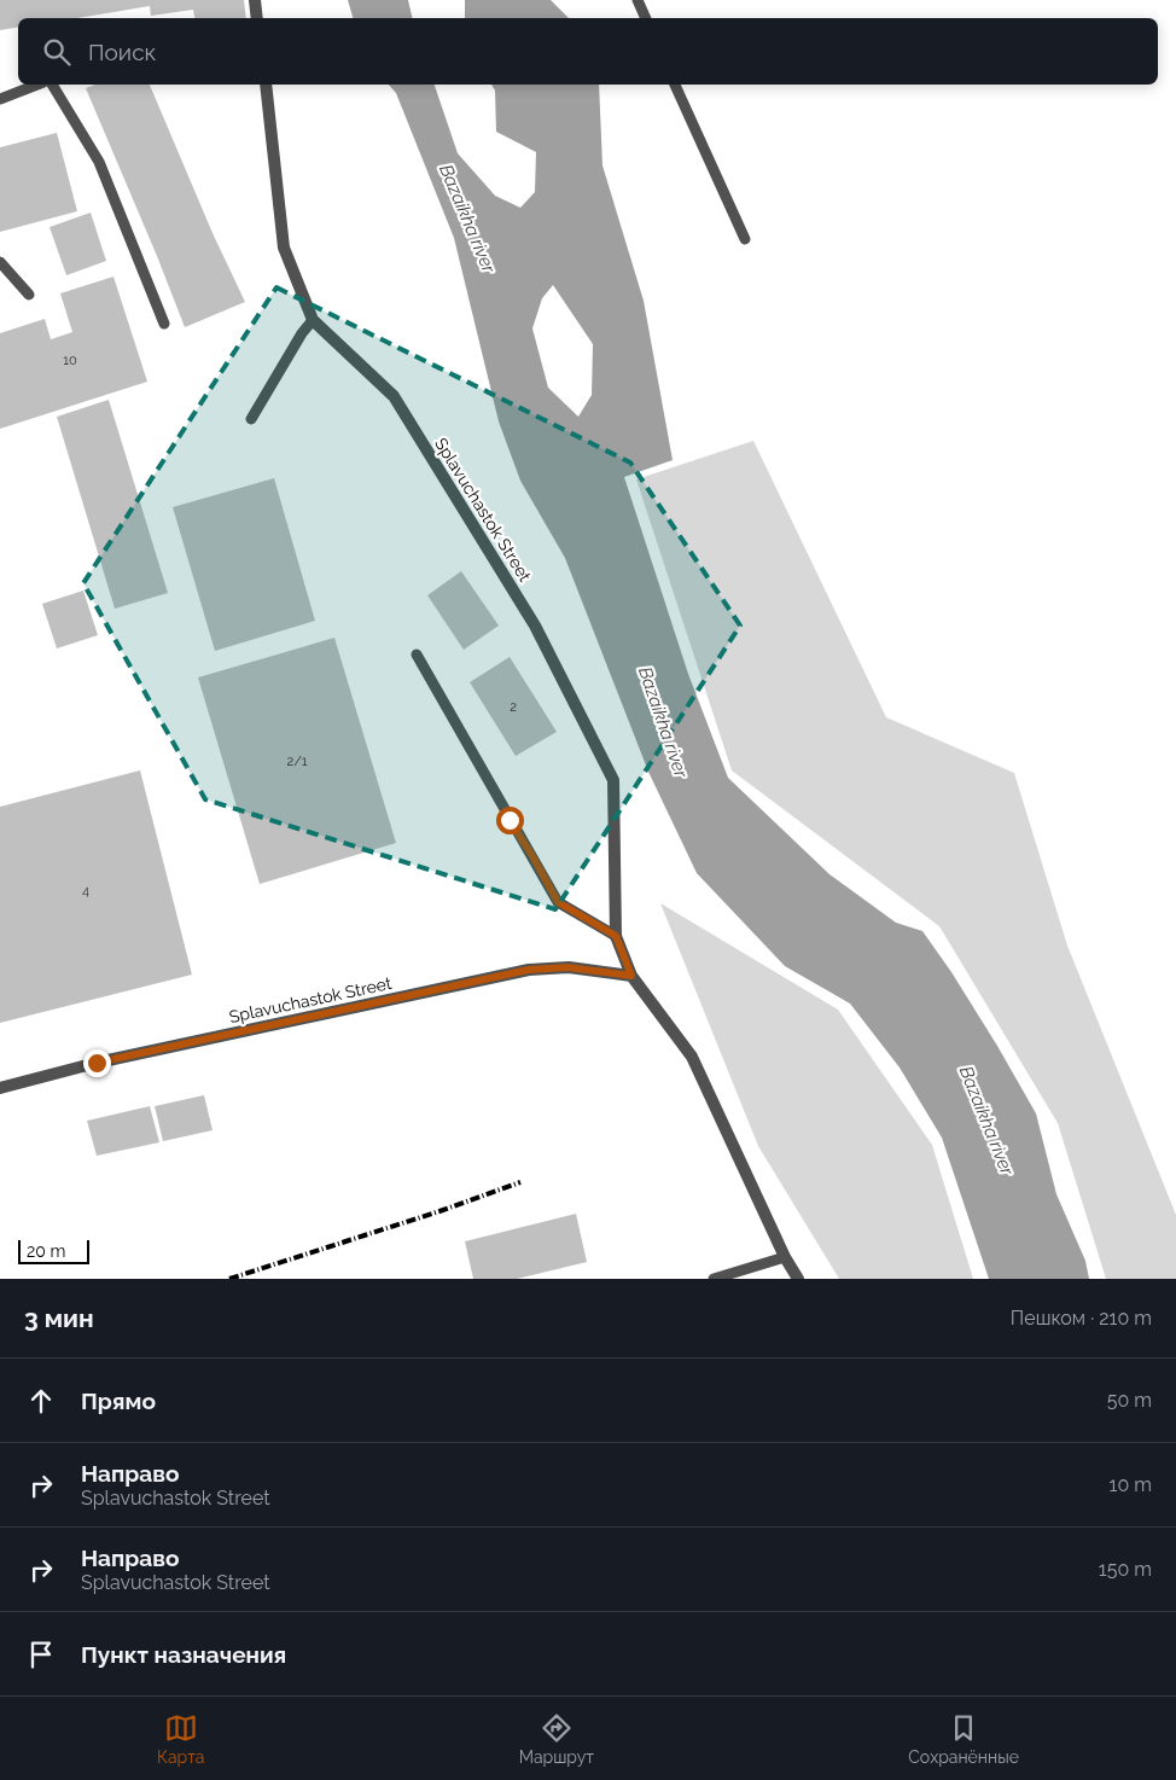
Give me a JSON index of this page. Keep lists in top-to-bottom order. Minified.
{"streets":{"street":["Splavuchastok Street"]},"water":["Bazaikha river"],"house_numbers":["10","2","2/1","4"],"scale_bar":"20 m","page":{"search":"Поиск","scale":"20 m","heading":["3 мин","Пешком · 210 m"],"list":[["Прямо","50 m"],["Направо","Splavuchastok Street","10 m"],["Направо","Splavuchastok Street","150 m"],"Пункт назначения"],"nav":["Карта","Маршрут","Сохранённые"]}}
